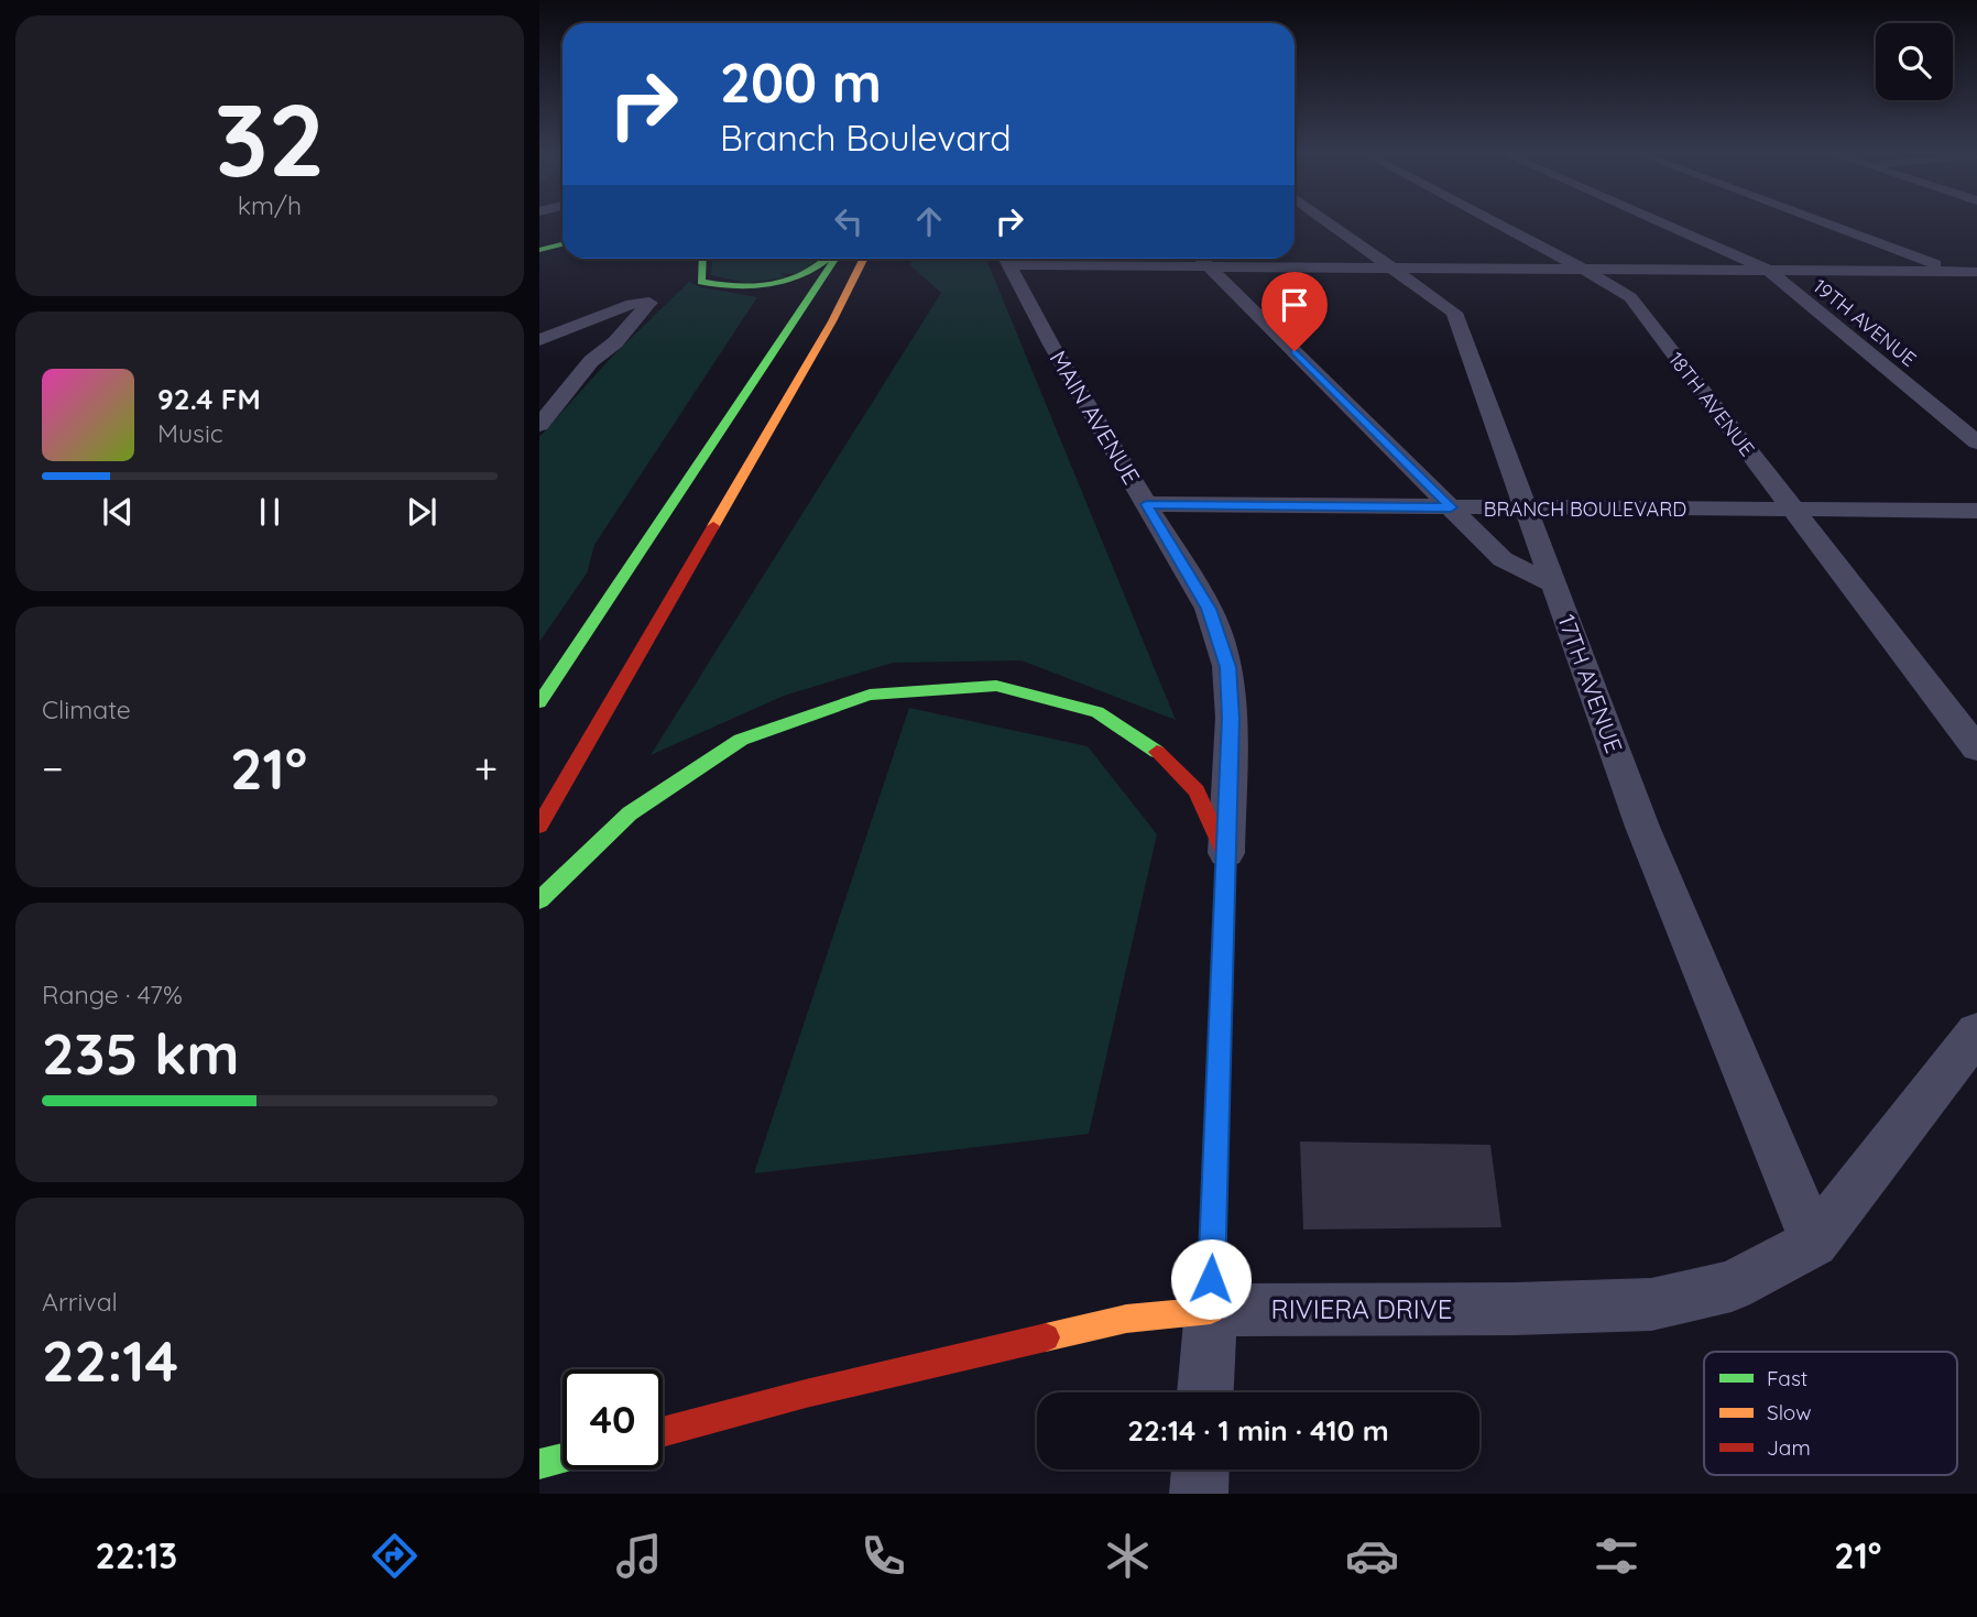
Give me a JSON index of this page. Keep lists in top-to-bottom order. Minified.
{"streets":{"main road":["MAIN AVENUE","RIVIERA DRIVE"],"street":["19TH AVENUE","18TH AVENUE","BRANCH BOULEVARD","17TH AVENUE"]},"crossings":[["18TH AVENUE","BRANCH BOULEVARD"],["MAIN AVENUE","BRANCH BOULEVARD"],["MAIN AVENUE","RIVIERA DRIVE"],["BRANCH BOULEVARD","17TH AVENUE"],["17TH AVENUE","RIVIERA DRIVE"]],"legend":["Fast","Slow","Jam"],"page":{"tile":[["32","km/h"],"Climate",["Range · 47%","235 km"],["Arrival","22:14"]],"turn":["200 m","Branch Boulevard"],"song":["92.4 FM","Music"],"heat":["−","21°","+"],"limit":"40","trip":"22:14 · 1 min · 410 m","tabs":["22:13","21°"]}}
